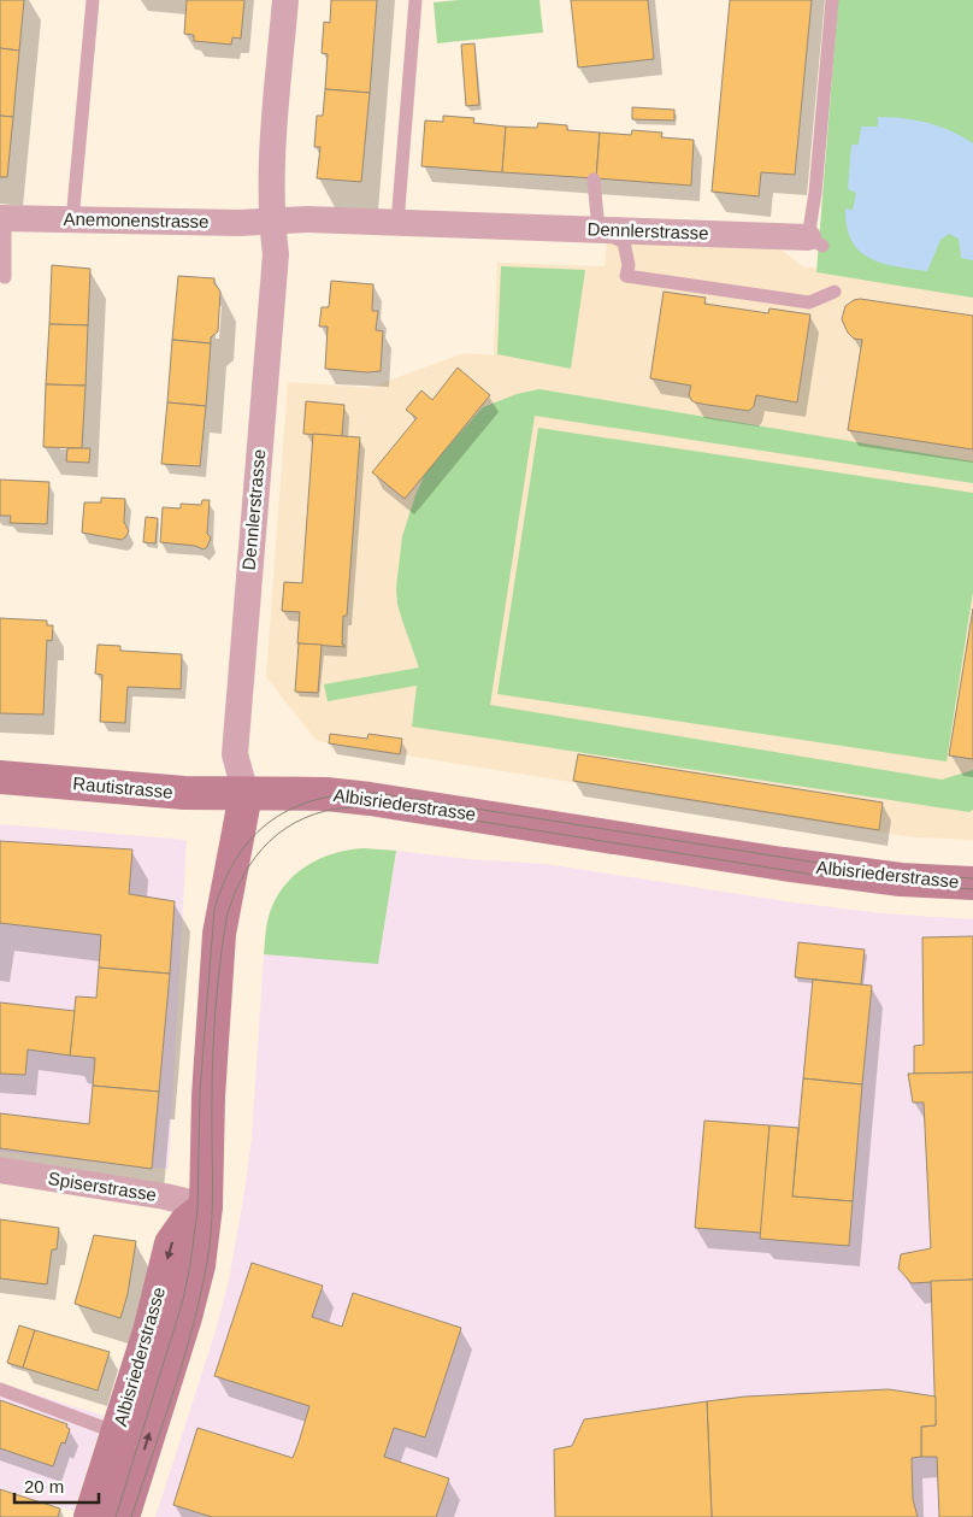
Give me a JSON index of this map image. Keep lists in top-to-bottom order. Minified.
{"streets":{"main road":["Rautistrasse","Albisriederstrasse"],"street":["Anemonenstrasse","Dennlerstrasse","Spiserstrasse"]},"crossings":[["Anemonenstrasse","Dennlerstrasse"],["Dennlerstrasse","Rautistrasse"],["Dennlerstrasse","Albisriederstrasse"],["Rautistrasse","Albisriederstrasse"],["Albisriederstrasse","Spiserstrasse"]],"scale_bar":"20 m"}
